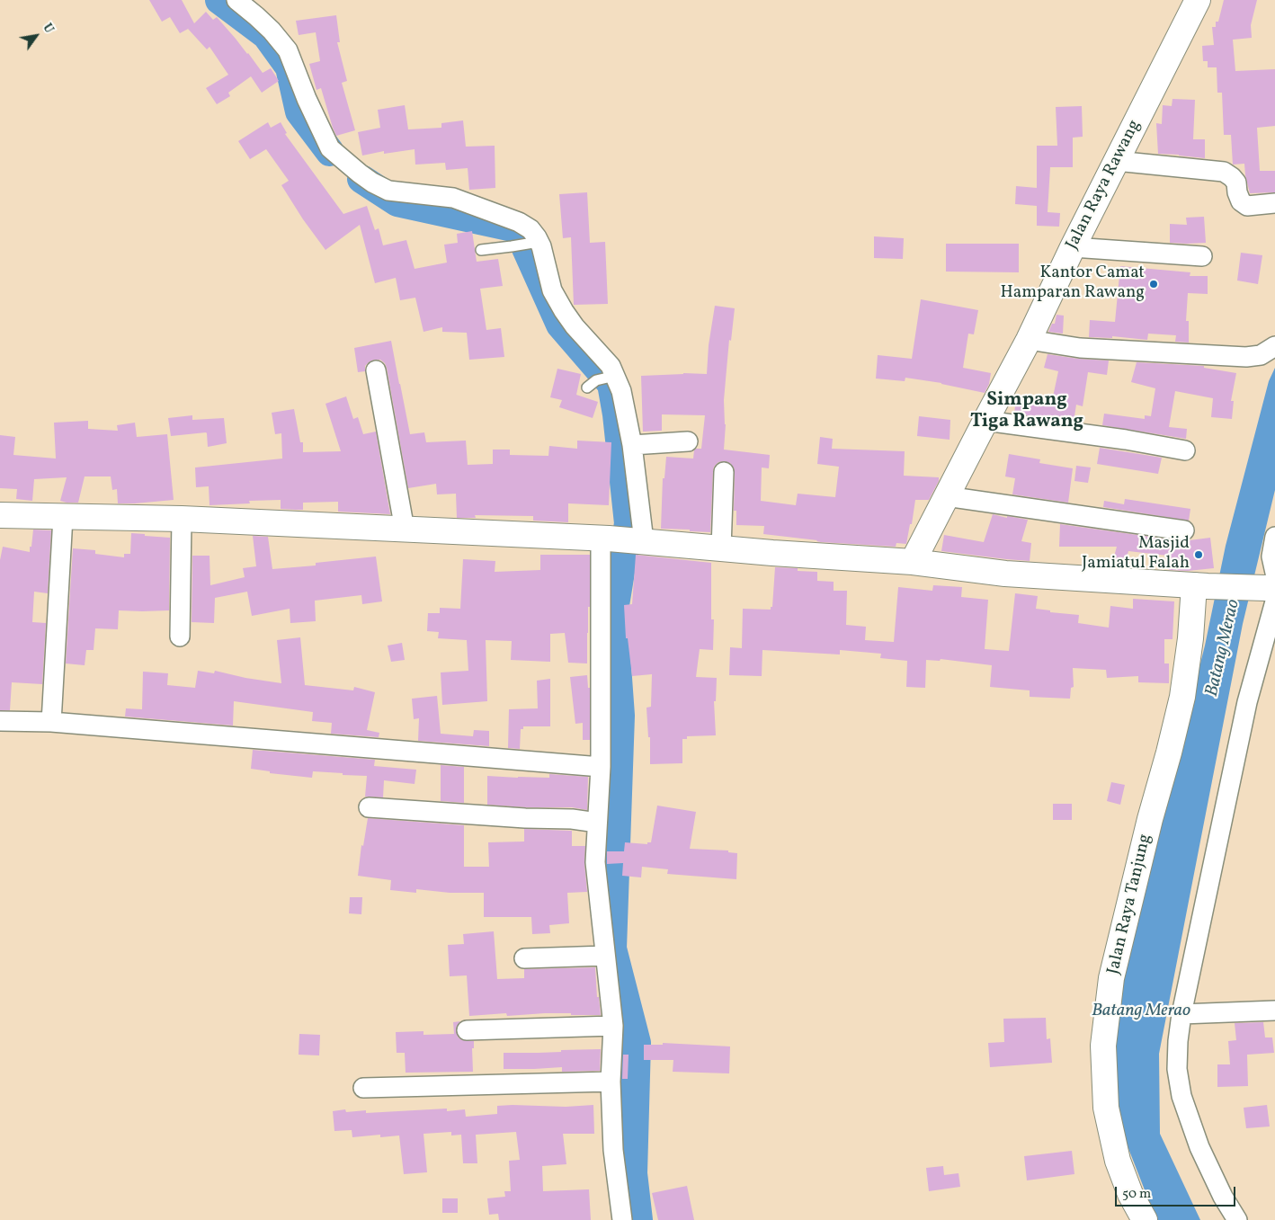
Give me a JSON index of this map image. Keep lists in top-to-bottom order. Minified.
{"streets":{"main road":["Jalan Raya Rawang","Jalan Raya Tanjung"]},"districts":["Simpang Tiga Rawang"],"water":["Batang Merao"],"places":["Kantor Camat Hamparan Rawang","Masjid Jamiatul Falah"],"scale_bar":"50 m","north":"top right"}
